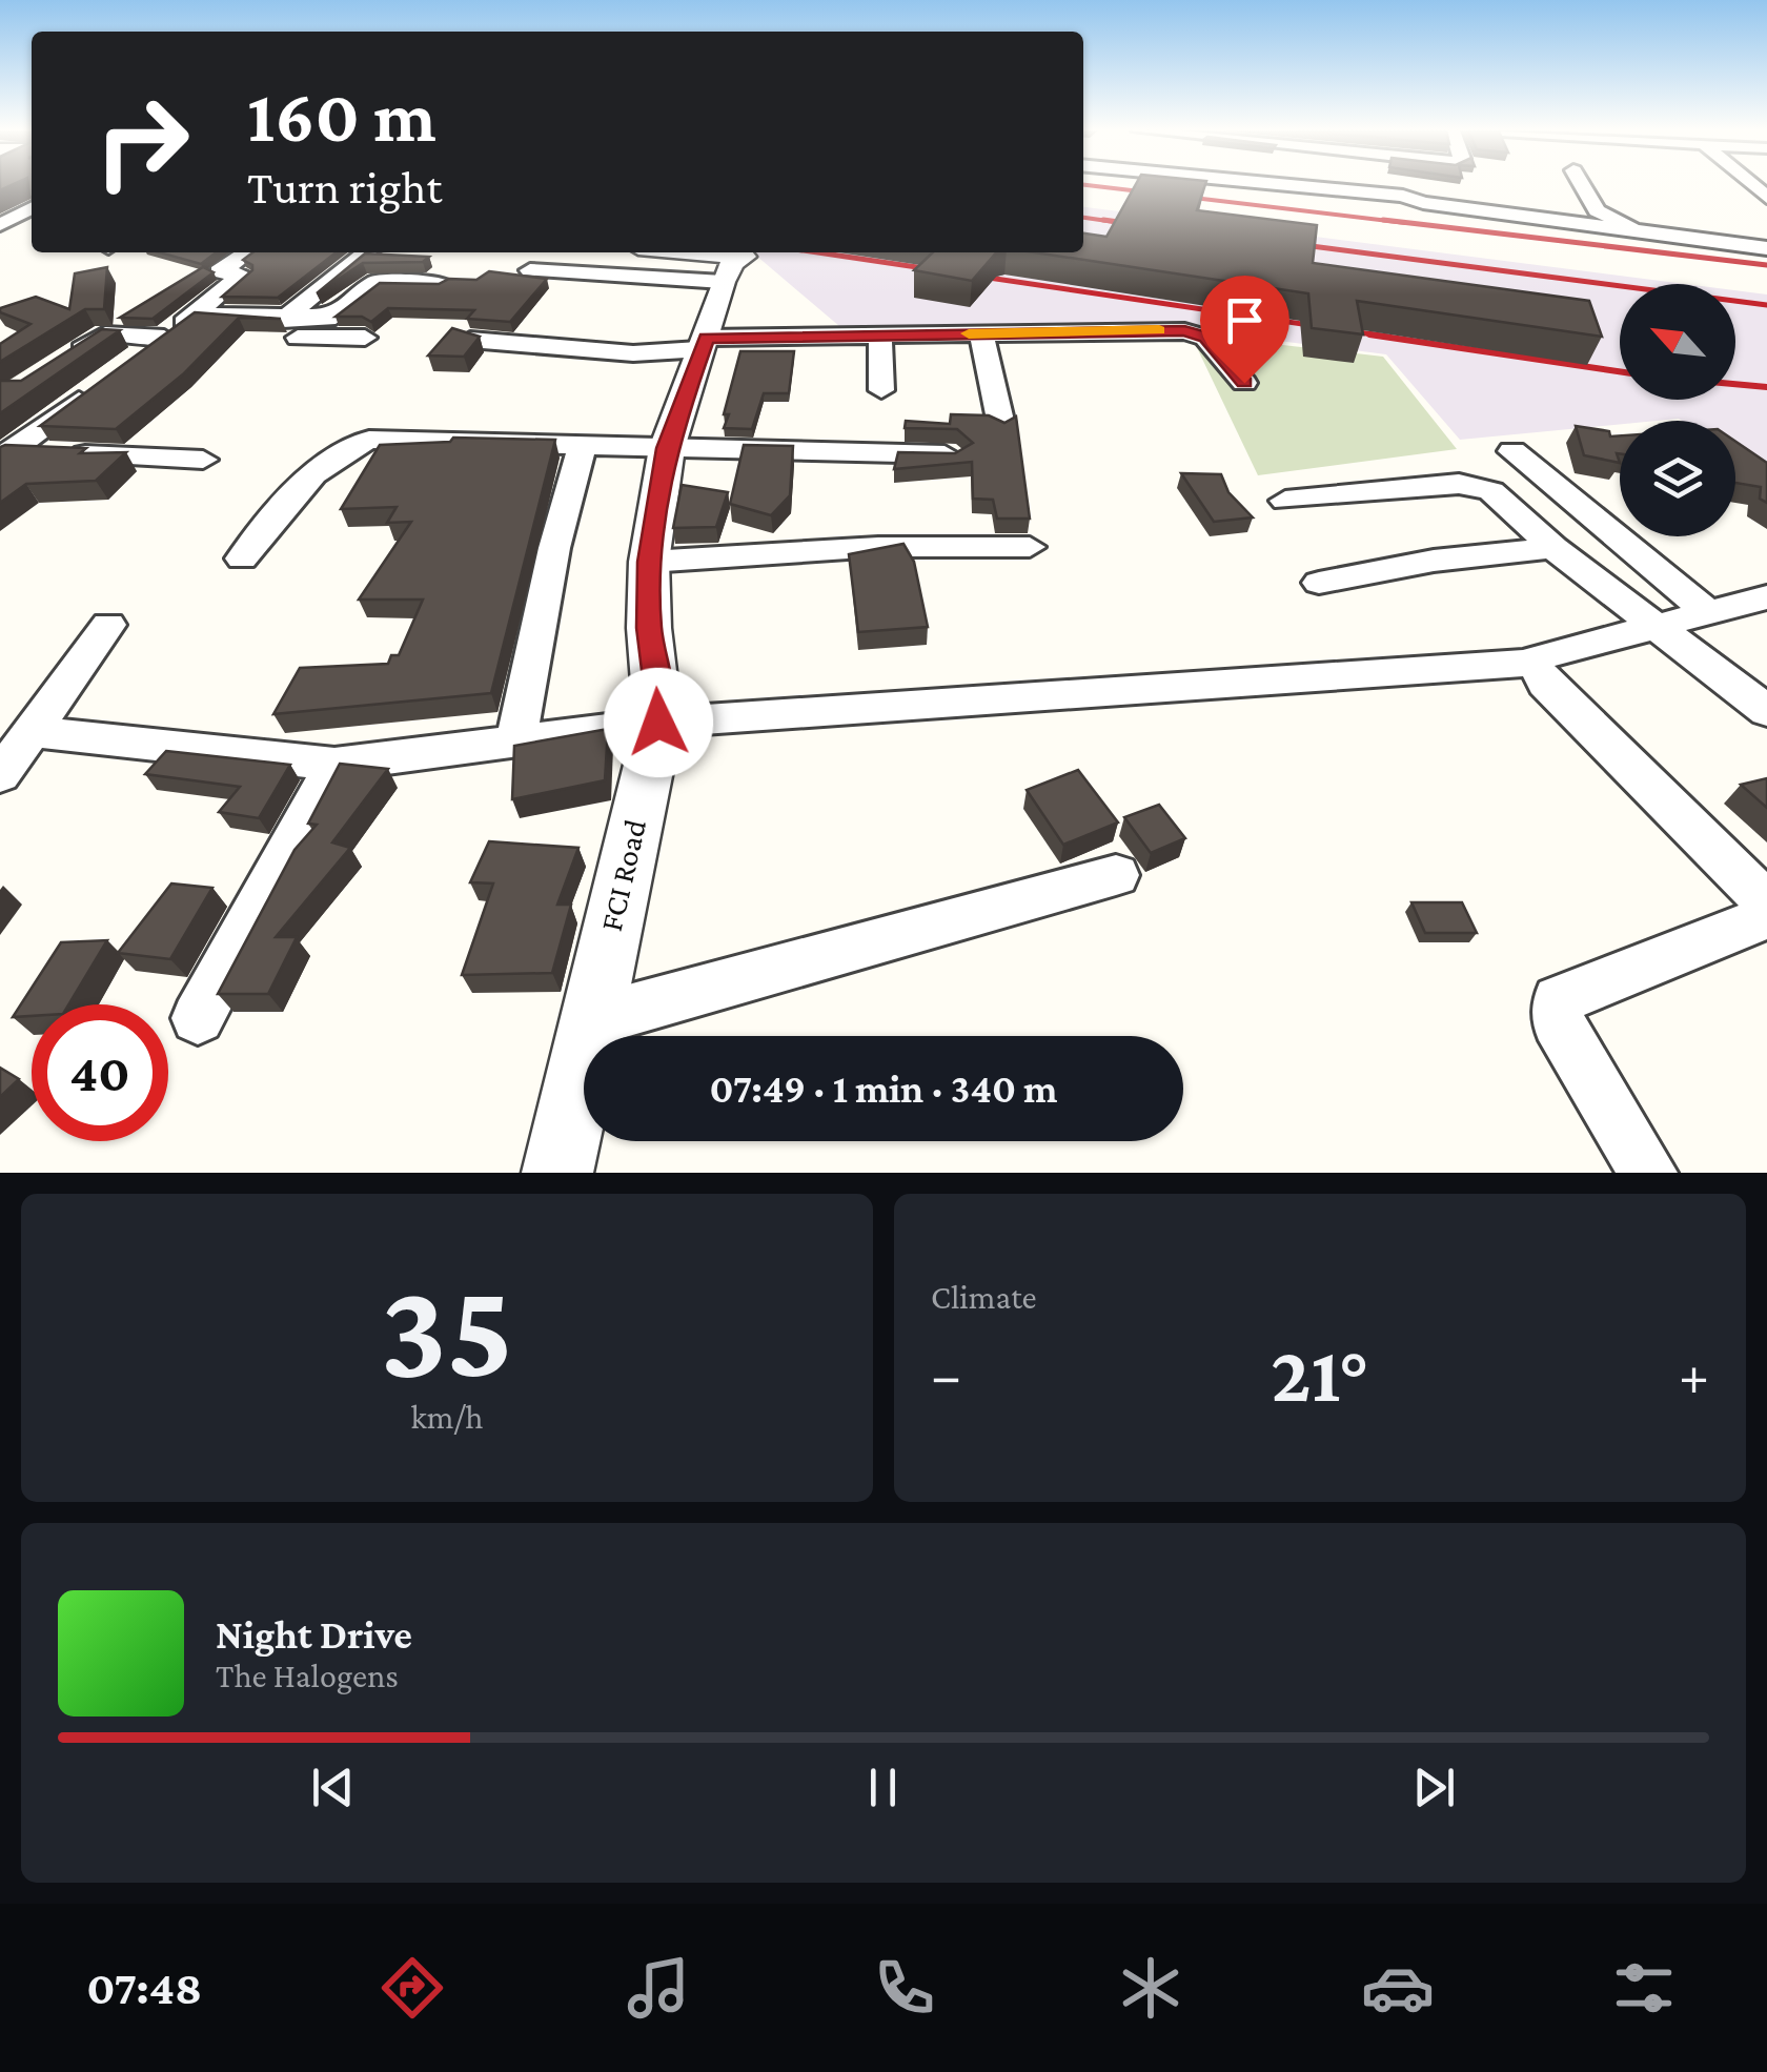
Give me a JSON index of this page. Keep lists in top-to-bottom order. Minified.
{"streets":{"street":["FCI Road"]},"north":"top left","page":{"turn":["160 m","Turn right"],"limit":"40","trip":"07:49 · 1 min · 340 m","tile":[["35","km/h"],"Climate"],"heat":["−","21°","+"],"song":["Night Drive","The Halogens"],"tabs":"07:48"}}
